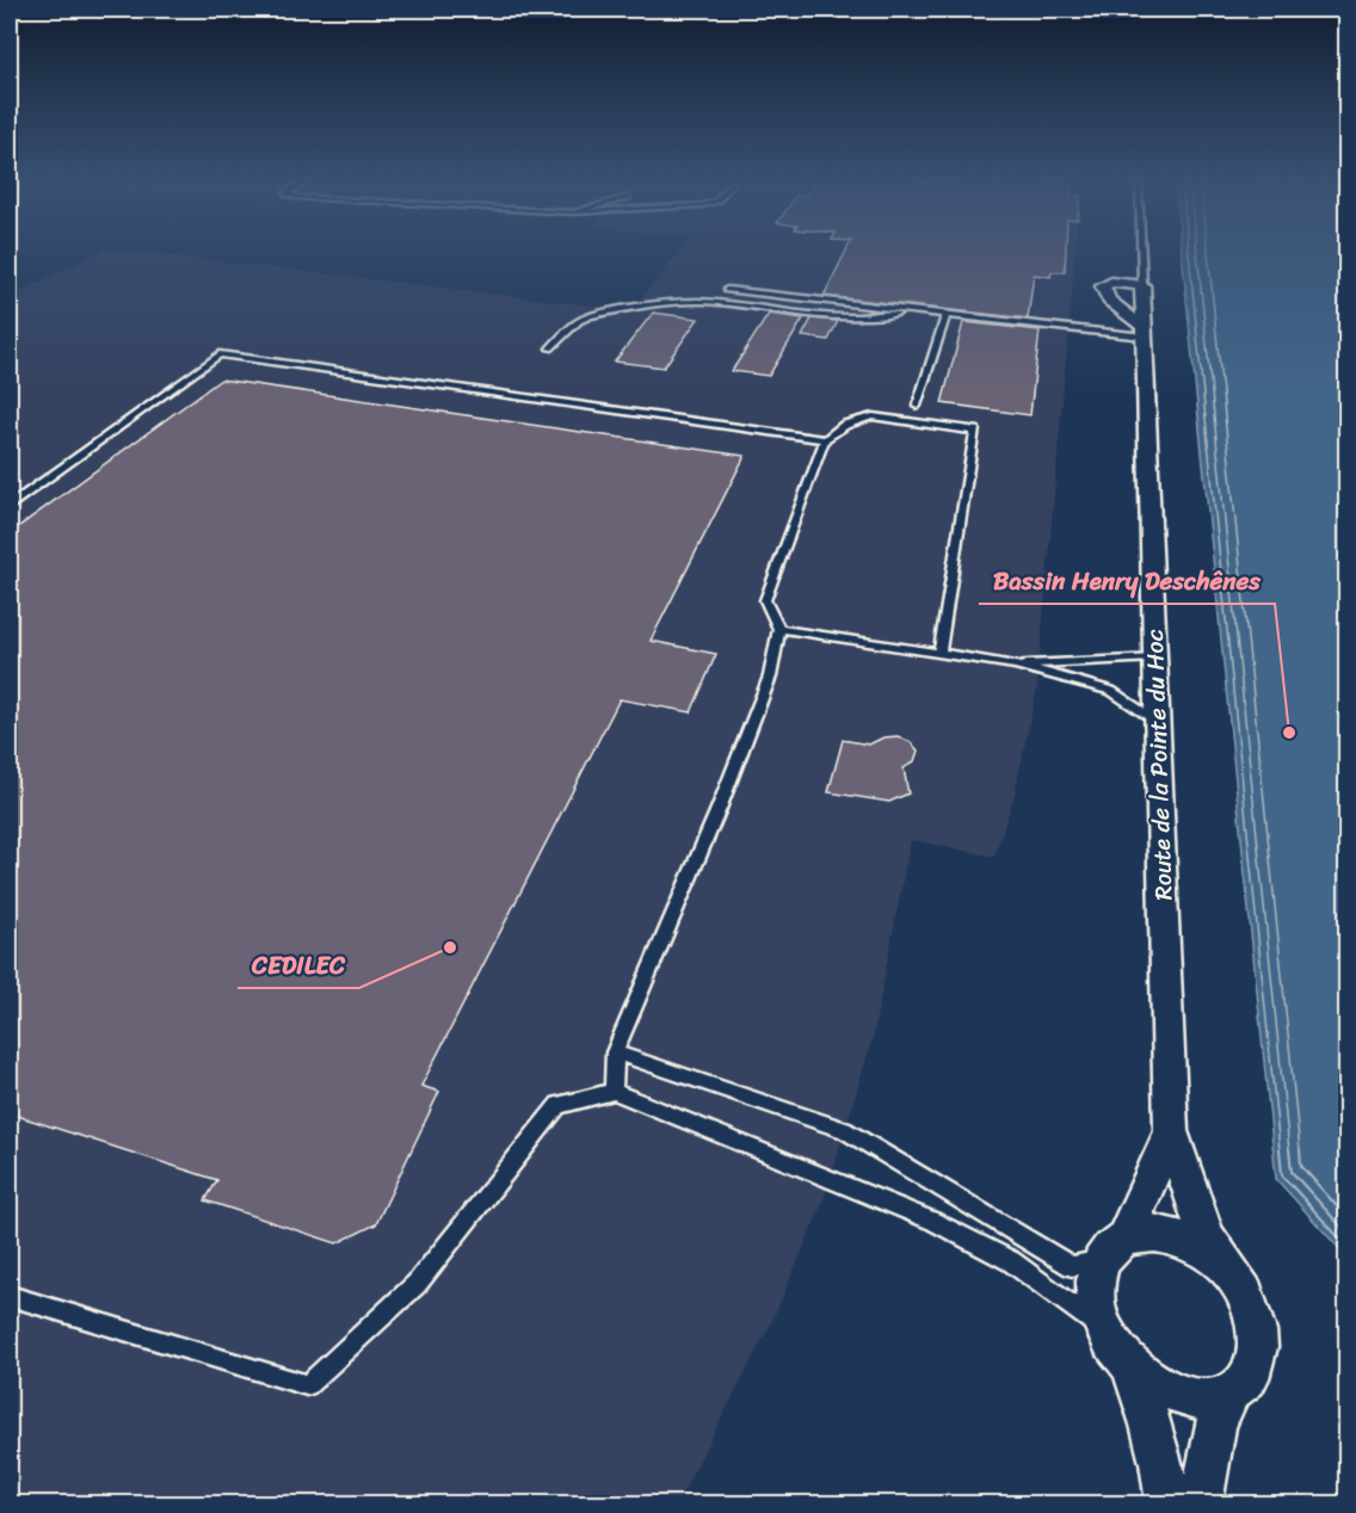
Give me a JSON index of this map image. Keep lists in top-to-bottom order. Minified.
{"streets":{"street":["Route de la Pointe du Hoc"]},"places":["Bassin Henry Deschênes","CEDILEC"]}
